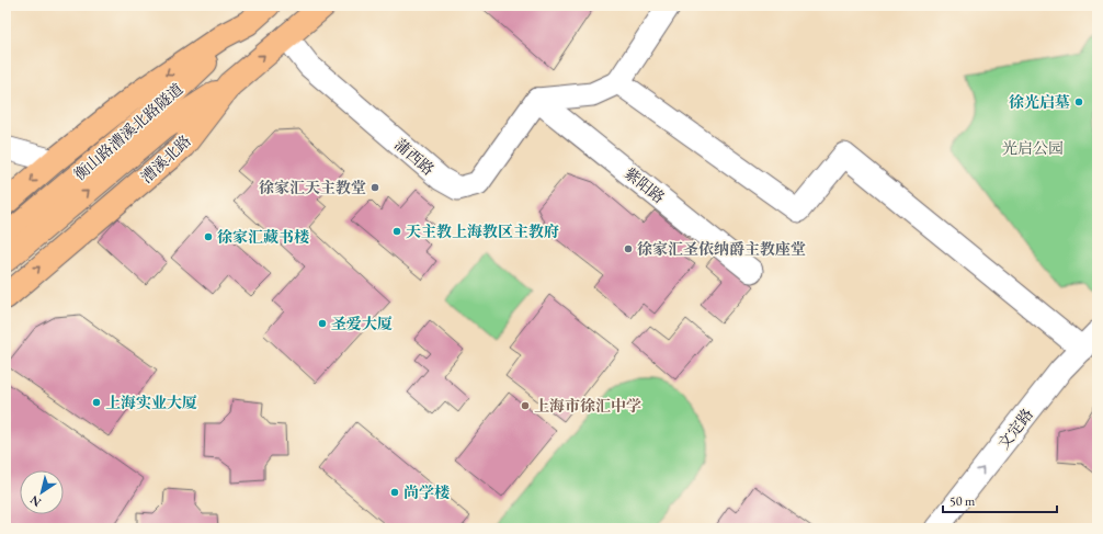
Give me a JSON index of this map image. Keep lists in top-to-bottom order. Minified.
{"streets":{"main road":["衡山路漕溪北路隧道","漕溪北路"],"street":["蒲西路","紫阳路","文定路"]},"crossings":[["衡山路漕溪北路隧道","漕溪北路"],["蒲西路","漕溪北路"],["蒲西路","紫阳路"]],"one_way":["文定路"],"parks":["光启公园"],"places":["徐光启墓","徐家汇天主教堂","天主教上海教区主教府","徐家汇藏书楼","徐家汇圣依纳爵主教座堂","圣爱大厦","上海实业大厦","上海市徐汇中学","尚学楼"],"scale_bar":"50 m","north":"bottom left"}
